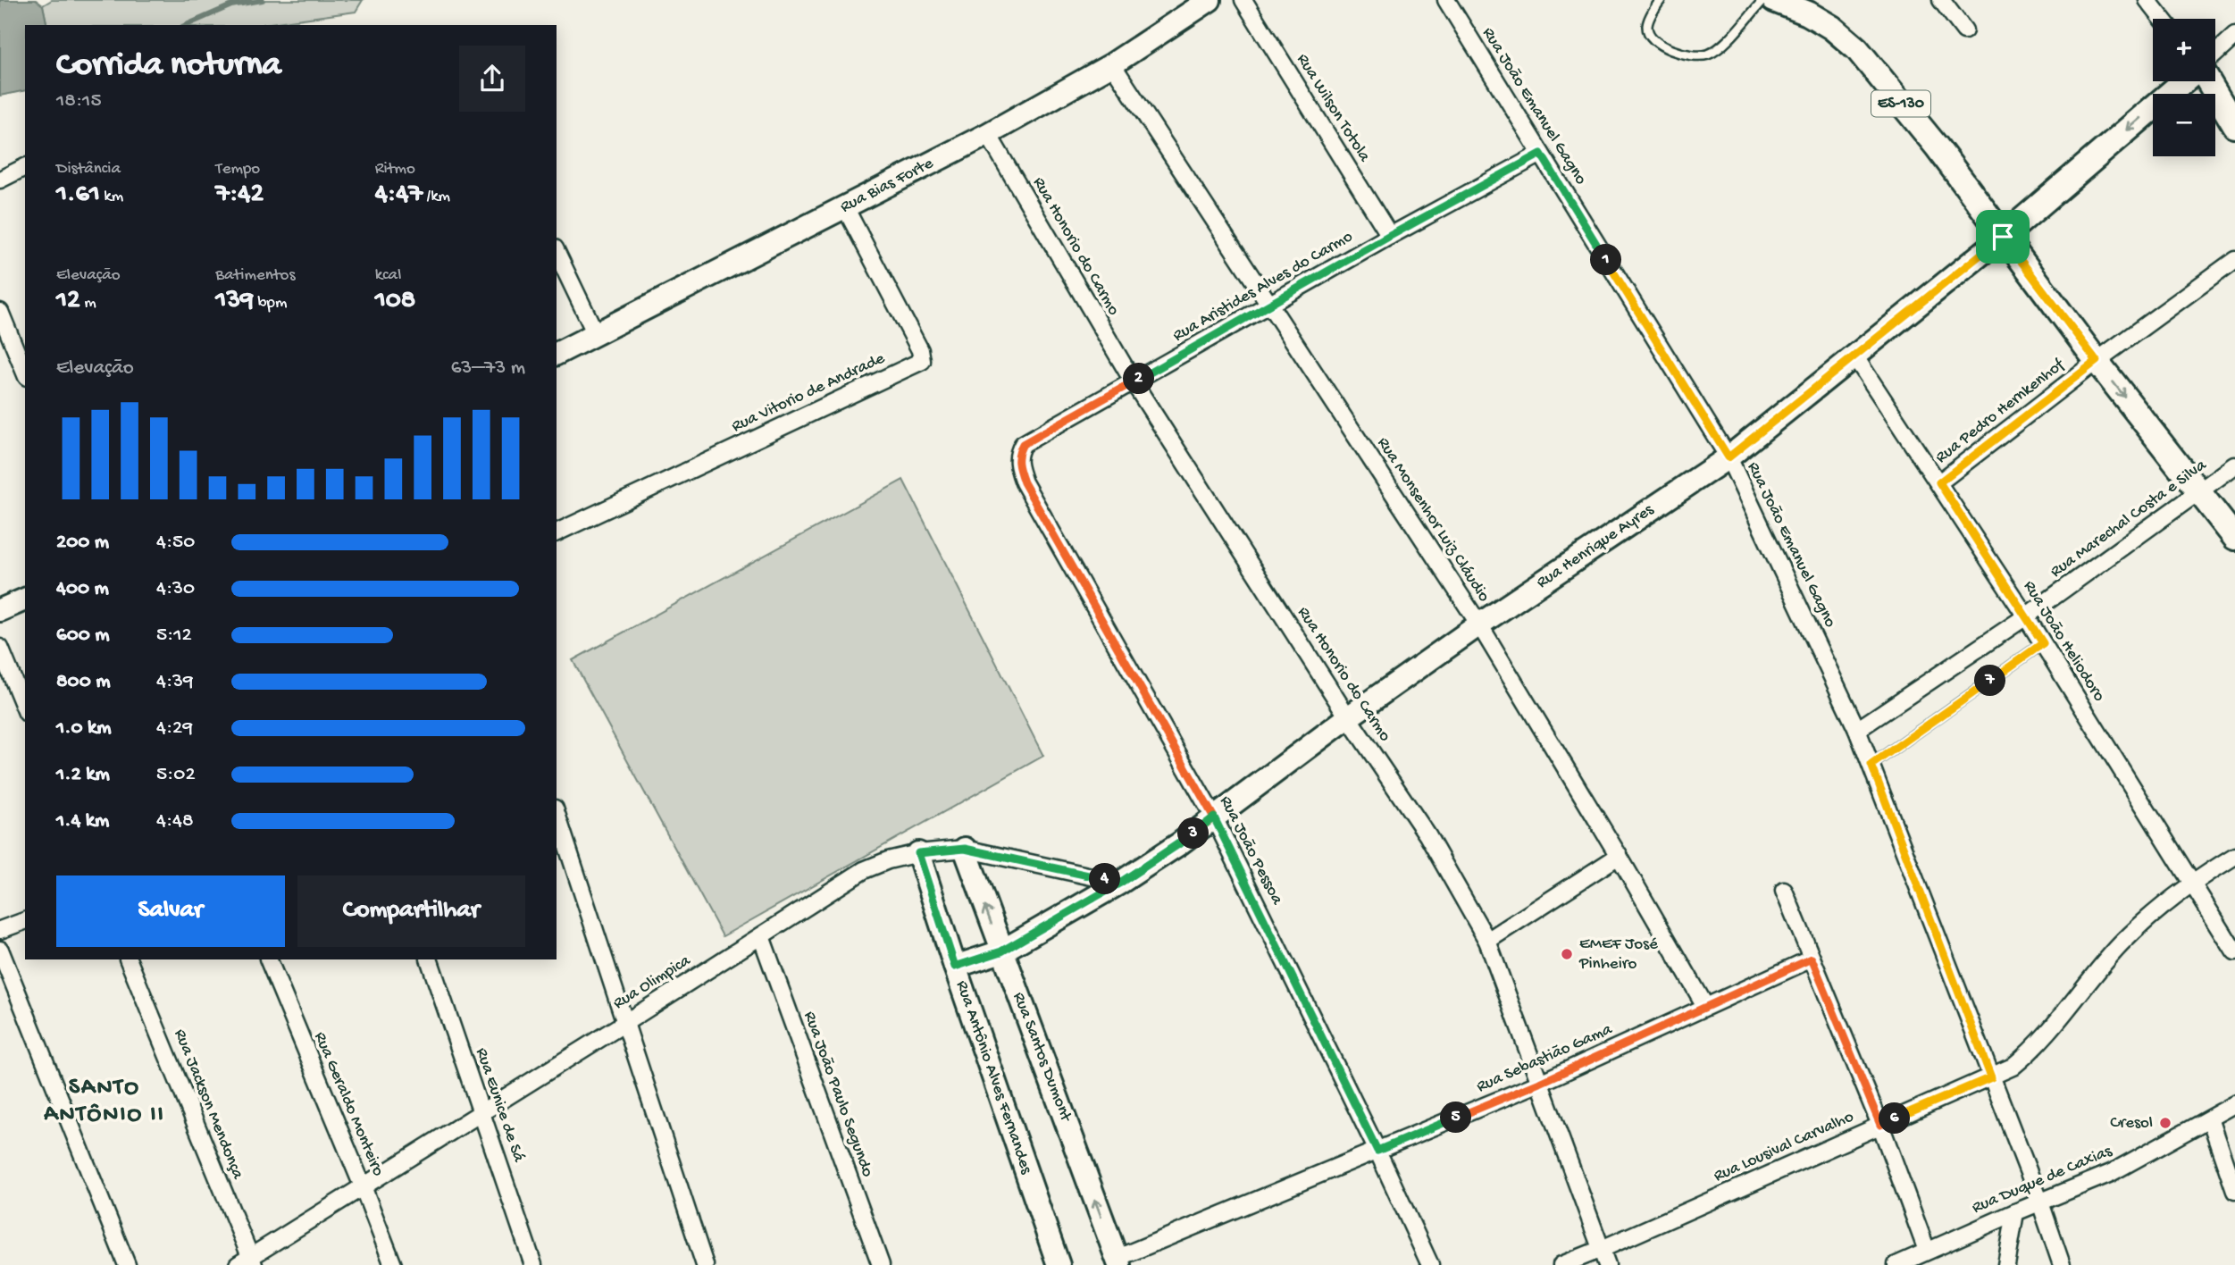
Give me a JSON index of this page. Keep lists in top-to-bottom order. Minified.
{"streets":{"main road":["ES-130","Rua Henrique Ayres"],"street":["Rua João Emanuel Gagno","Rua Wilson Totola","Rua Bias Forte","Rua Honorio do Carmo","Rua Aristides Alves do Carmo","Rua Vitorio de Andrade","Rua Pedro Hernkenhof","Rua Marechal Costa e Silva","Rua Monsenhor Luiz Cláudio","Rua João Heliodoro","Rua João Pessoa","Rua Olimpica","Rua Santos Dumont","Rua Sebastião Gama","Rua Antônio Alves Fernandes","Rua João Paulo Segundo","Rua Jackson Mendonça","Rua Geraldo Monteiro","Rua Eunice de Sá","Rua Lousival Carvalho","Rua Duque de Caxias"]},"crossings":[["ES-130","Rua Pedro Hernkenhof"],["ES-130","Rua Marechal Costa e Silva"],["ES-130","Rua Henrique Ayres"],["Rua João Emanuel Gagno","Rua Aristides Alves do Carmo"],["Rua João Emanuel Gagno","Rua Marechal Costa e Silva"],["Rua João Emanuel Gagno","Rua Henrique Ayres"],["Rua João Emanuel Gagno","Rua Lousival Carvalho"],["Rua João Emanuel Gagno","Rua Duque de Caxias"],["Rua Wilson Totola","Rua Aristides Alves do Carmo"],["Rua Bias Forte","Rua Honorio do Carmo"],["Rua Bias Forte","Rua Vitorio de Andrade"],["Rua Bias Forte","Rua Monsenhor Luiz Cláudio"],["Rua Honorio do Carmo","Rua Aristides Alves do Carmo"],["Rua Honorio do Carmo","Rua Henrique Ayres"],["Rua Honorio do Carmo","Rua Sebastião Gama"],["Rua Honorio do Carmo","Rua Lousival Carvalho"],["Rua Aristides Alves do Carmo","Rua Monsenhor Luiz Cláudio"],["Rua Aristides Alves do Carmo","Rua João Pessoa"],["Rua Pedro Hernkenhof","Rua João Heliodoro"],["Rua Marechal Costa e Silva","Rua João Heliodoro"],["Rua Monsenhor Luiz Cláudio","Rua Henrique Ayres"],["Rua Monsenhor Luiz Cláudio","Rua Sebastião Gama"],["Rua Henrique Ayres","Rua João Heliodoro"],["Rua Henrique Ayres","Rua João Pessoa"],["Rua Henrique Ayres","Rua Olimpica"],["Rua Henrique Ayres","Rua Santos Dumont"],["Rua Henrique Ayres","Rua Antônio Alves Fernandes"],["Rua João Heliodoro","Rua Lousival Carvalho"],["Rua João Pessoa","Rua Sebastião Gama"],["Rua Olimpica","Rua Santos Dumont"],["Rua Olimpica","Rua Antônio Alves Fernandes"],["Rua Olimpica","Rua João Paulo Segundo"],["Rua Olimpica","Rua Jackson Mendonça"],["Rua Olimpica","Rua Geraldo Monteiro"],["Rua Olimpica","Rua Eunice de Sá"],["Rua Santos Dumont","Rua Sebastião Gama"]],"one_way":["Rua Santos Dumont"],"districts":["SANTO ANTÔNIO II"],"places":["EMEF José Pinheiro","Cresol"],"page":{"map_buttons":["+","−"],"heading":["Corrida noturna","18:15"],"stats":[["Distância","1.61 km"],["Tempo","7:42"],["Ritmo","4:47 /km"],["Elevação","12 m"],["Batimentos","139 bpm"],["kcal","108"]],"pins":["1","2","7","3","4","5","6"],"chart":["Elevação","63–73 m"],"list":[{"name":"200 m","note":"4:50"},{"name":"400 m","note":"4:30"},{"name":"600 m","note":"5:12"},{"name":"800 m","note":"4:39"},{"name":"1.0 km","note":"4:29"},{"name":"1.2 km","note":"5:02"},{"name":"1.4 km","note":"4:48"}],"buttons":["Salvar","Compartilhar"]}}
